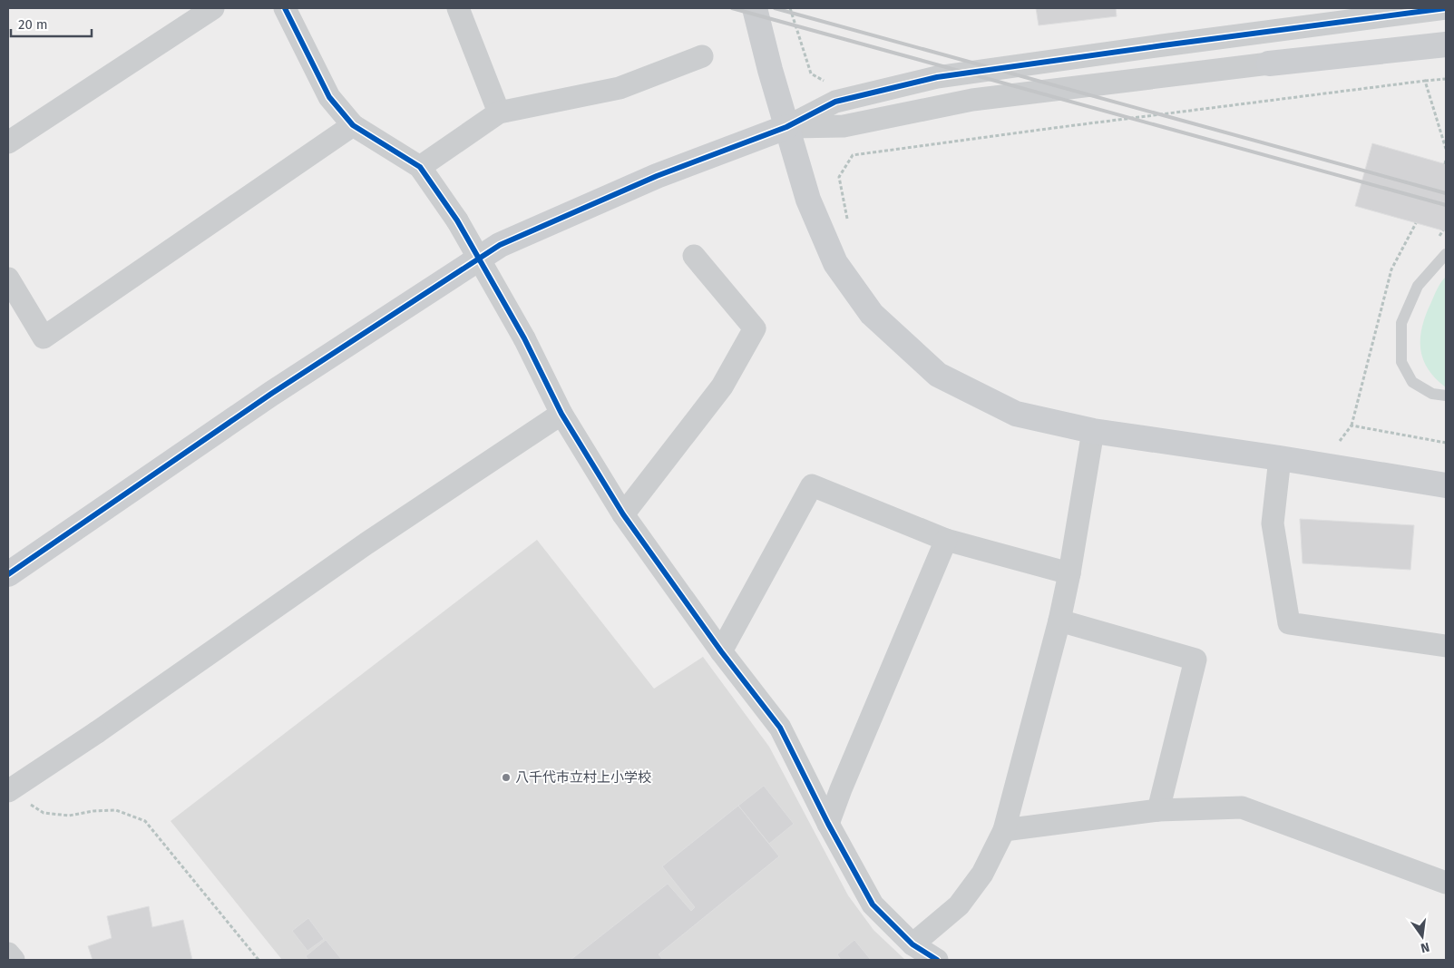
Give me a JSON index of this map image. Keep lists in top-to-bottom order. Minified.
{"places":["八千代市立村上小学校"],"scale_bar":"20 m","north":"bottom"}
